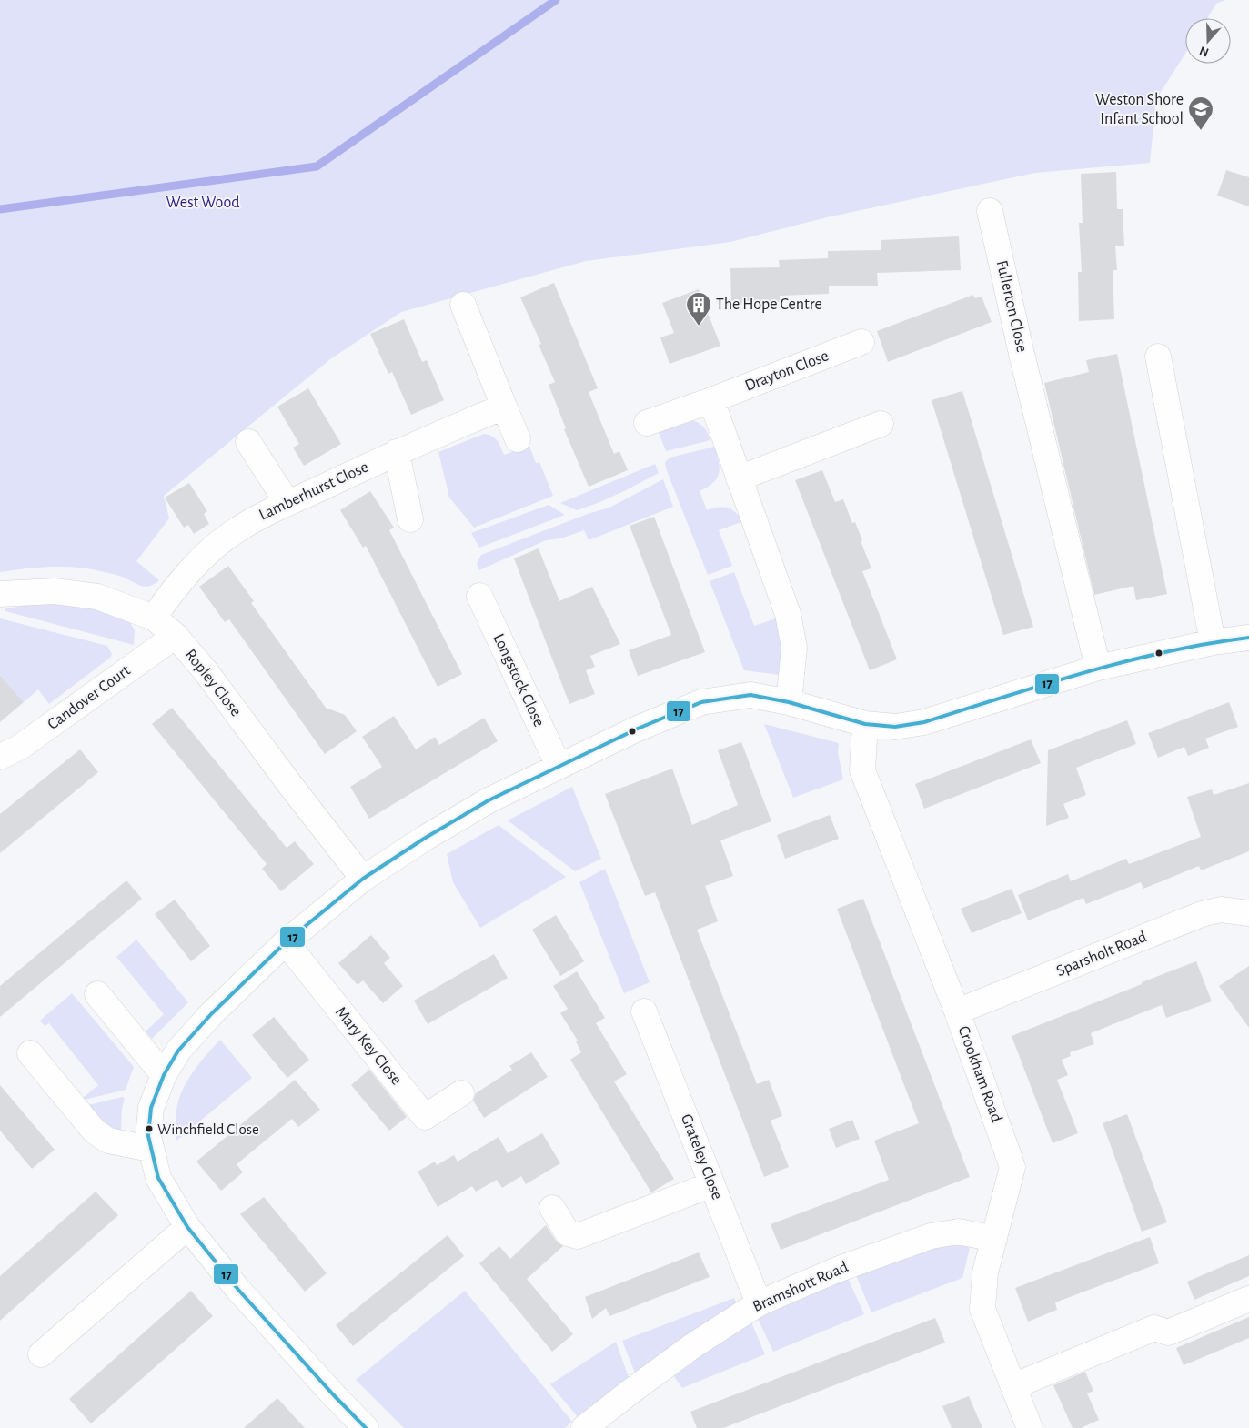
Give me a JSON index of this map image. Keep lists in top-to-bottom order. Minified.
{"streets":{"street":["Fullerton Close","Drayton Close","Lamberhurst Close","Longstock Close","Ropley Close","Candover Court","Sparsholt Road","Mary Key Close","Crookham Road","Grateley Close","Bramshott Road"]},"crossings":[["Lamberhurst Close","Ropley Close"],["Ropley Close","Candover Court"],["Sparsholt Road","Crookham Road"],["Crookham Road","Bramshott Road"],["Grateley Close","Bramshott Road"]],"parks":["West Wood"],"places":{"school or university":["Weston Shore Infant School"],"building":["The Hope Centre"],"other":["Winchfield Close"]},"lines":["transit line 17"],"north":"bottom"}
